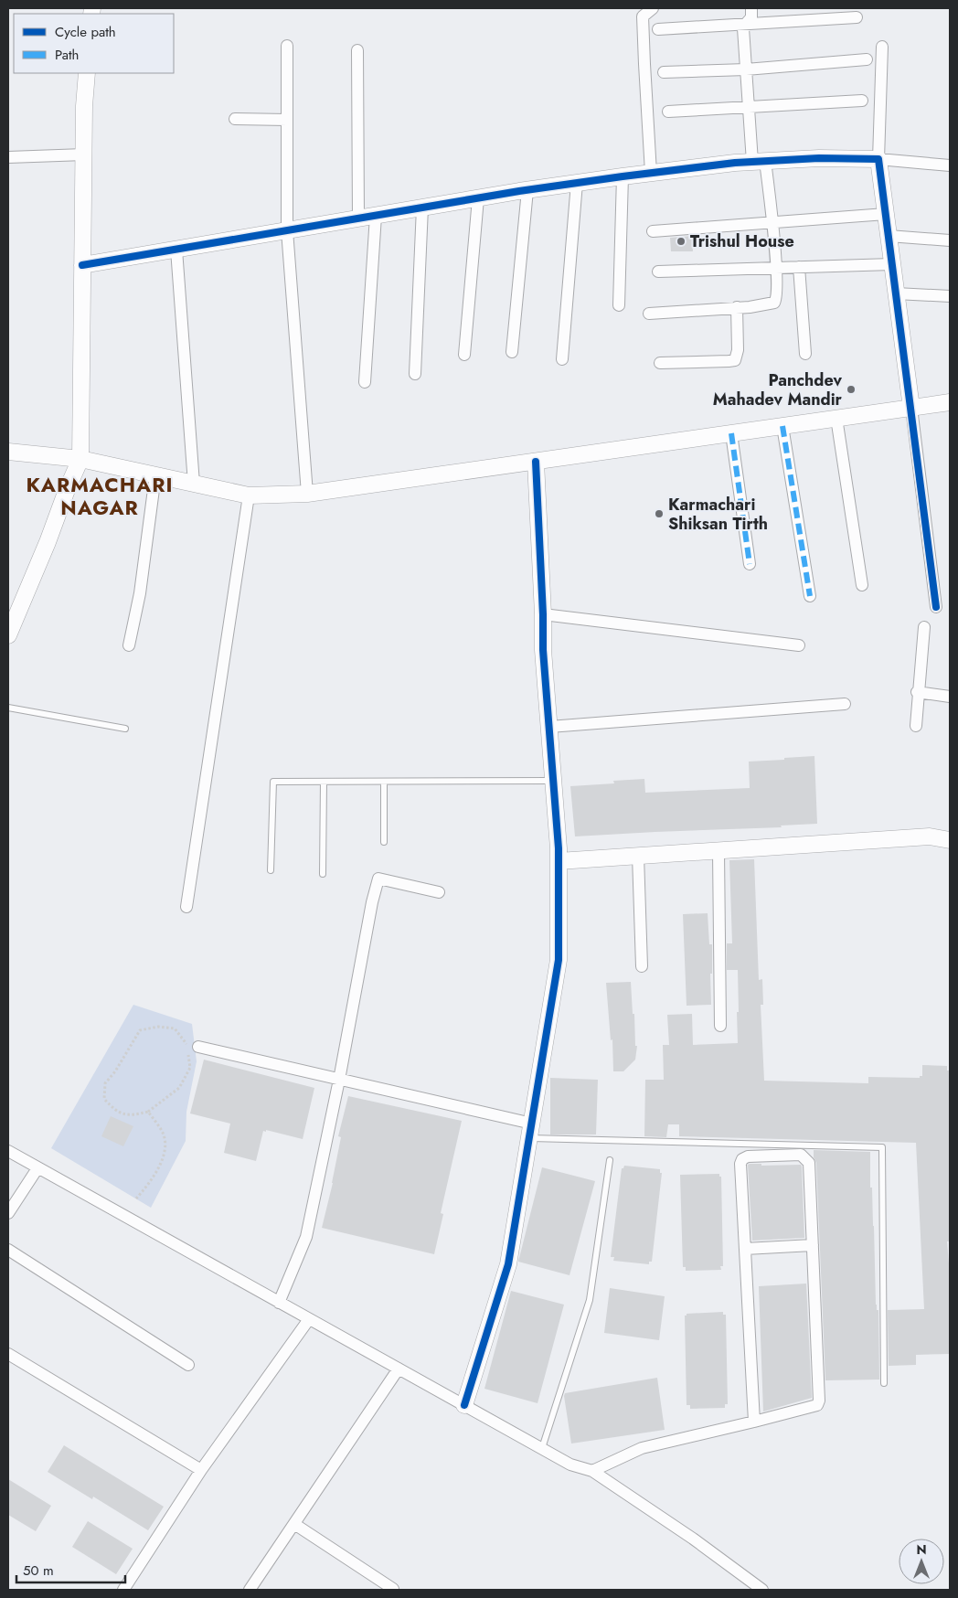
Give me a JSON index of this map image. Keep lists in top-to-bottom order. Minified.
{"districts":["KARMACHARI NAGAR"],"places":["Trishul House","Panchdev Mahadev Mandir","Karmachari Shiksan Tirth"],"legend":["Cycle path","Path"],"scale_bar":"50 m","north":"top"}
